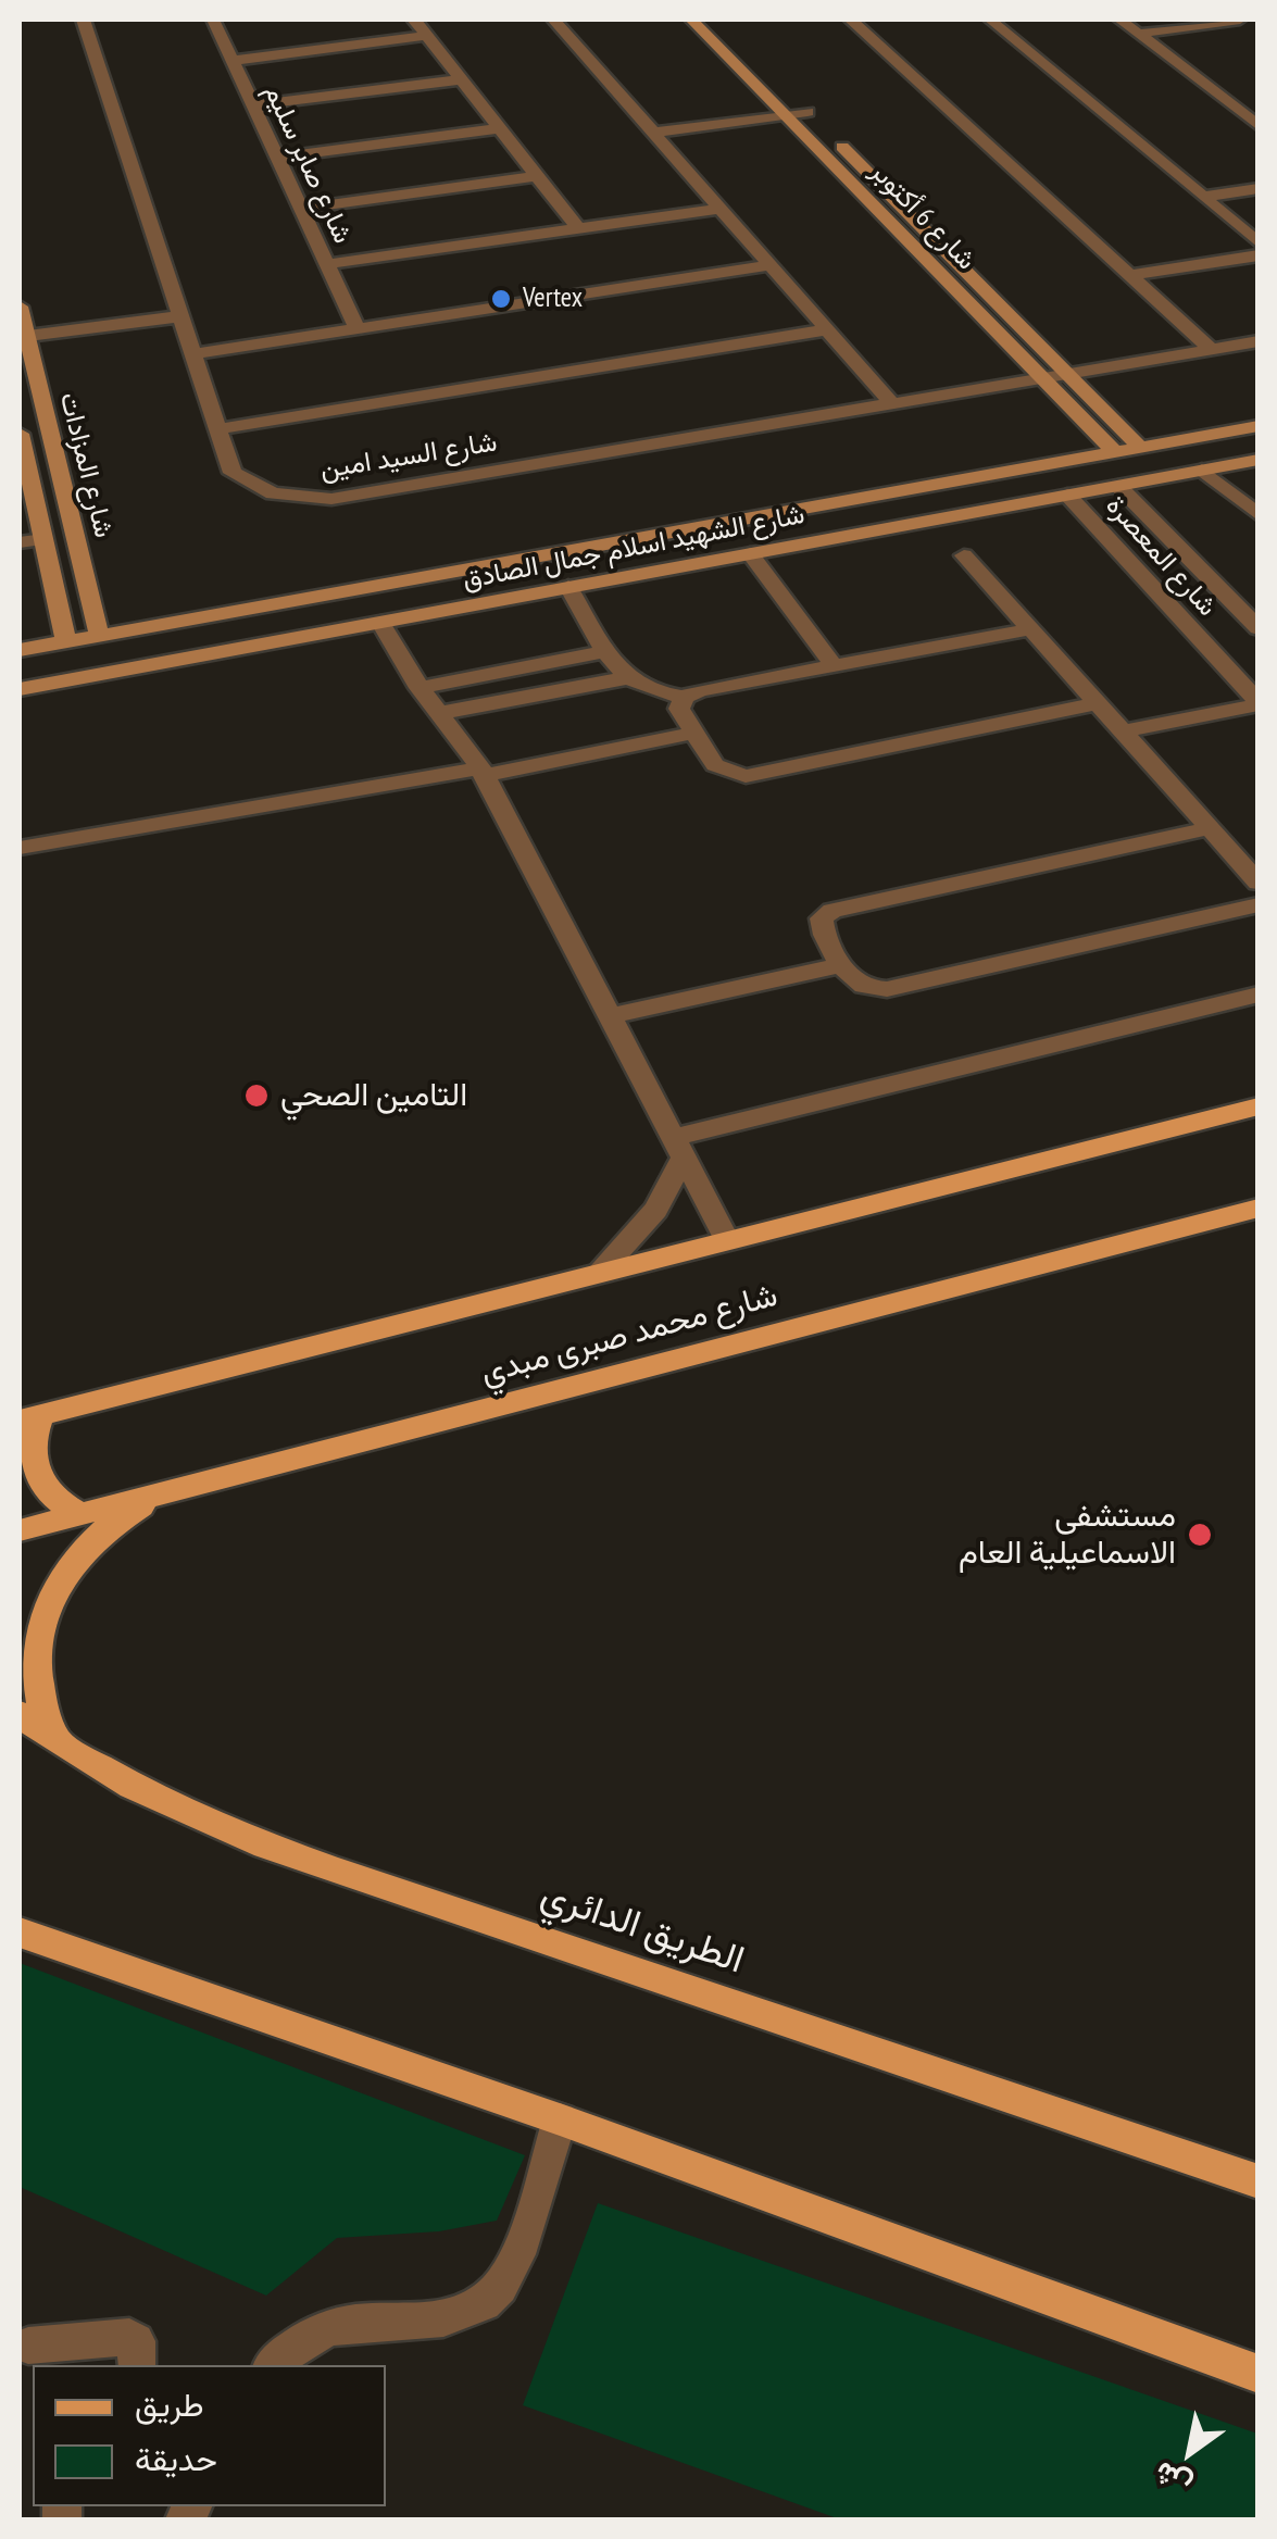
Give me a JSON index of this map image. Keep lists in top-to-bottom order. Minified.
{"streets":{"main road":["شارع محمد صبرى مبدي","الطريق الدائري"],"street":["شارع صابر سليم","شارع 6 أكتوبر","شارع السيد امين","شارع المزادات","شارع الشهيد اسلام جمال الصادق","شارع المعصرة"]},"crossings":[["شارع 6 أكتوبر","شارع السيد امين"],["شارع 6 أكتوبر","شارع الشهيد اسلام جمال الصادق"],["شارع المزادات","شارع الشهيد اسلام جمال الصادق"],["شارع الشهيد اسلام جمال الصادق","شارع المعصرة"]],"places":["Vertex","التامين الصحي","مستشفى الاسماعيلية العام"],"legend":["طريق","حديقة"],"north":"bottom left"}
